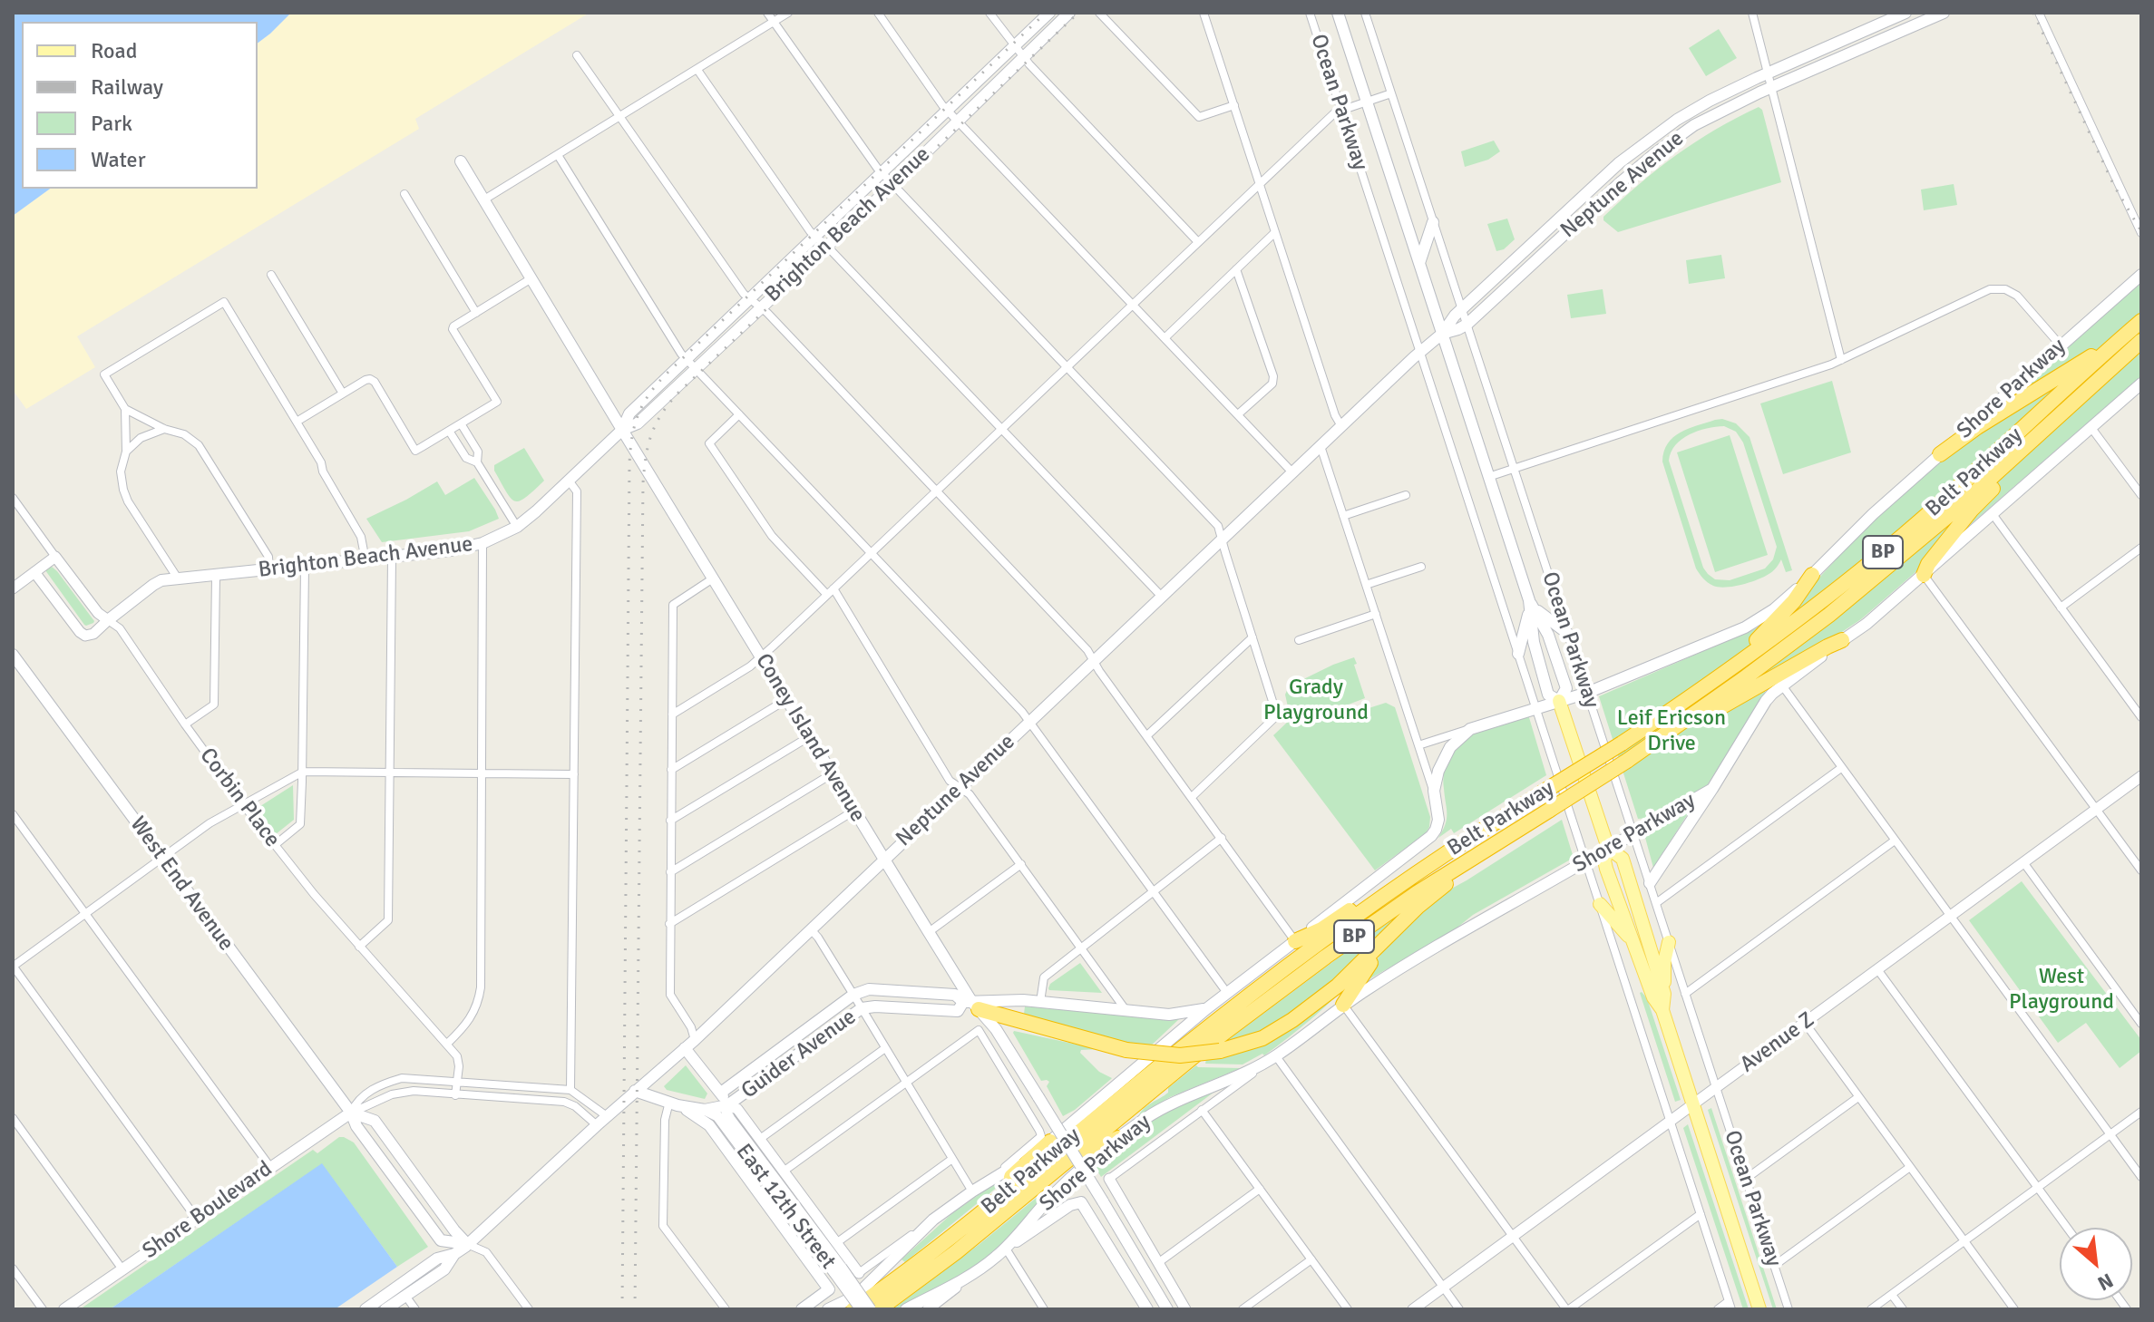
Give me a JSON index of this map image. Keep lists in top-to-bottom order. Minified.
{"streets":{"highway":["Belt Parkway","BP"],"main road":["Ocean Parkway","Neptune Avenue","Brighton Beach Avenue","Shore Parkway","Coney Island Avenue","West End Avenue","Guider Avenue","East 12th Street","Shore Boulevard"],"street":["Corbin Place","Avenue Z"]},"crossings":[["Ocean Parkway","Neptune Avenue"],["Ocean Parkway","Shore Parkway"],["Ocean Parkway","Avenue Z"],["Neptune Avenue","Coney Island Avenue"],["Neptune Avenue","Guider Avenue"],["Neptune Avenue","East 12th Street"],["Brighton Beach Avenue","Coney Island Avenue"],["Brighton Beach Avenue","Corbin Place"],["Coney Island Avenue","Guider Avenue"],["West End Avenue","Shore Boulevard"],["Guider Avenue","East 12th Street"]],"parks":["Grady Playground","Leif Ericson Drive","West Playground"],"legend":["Road","Railway","Park","Water"],"north":"bottom right"}
